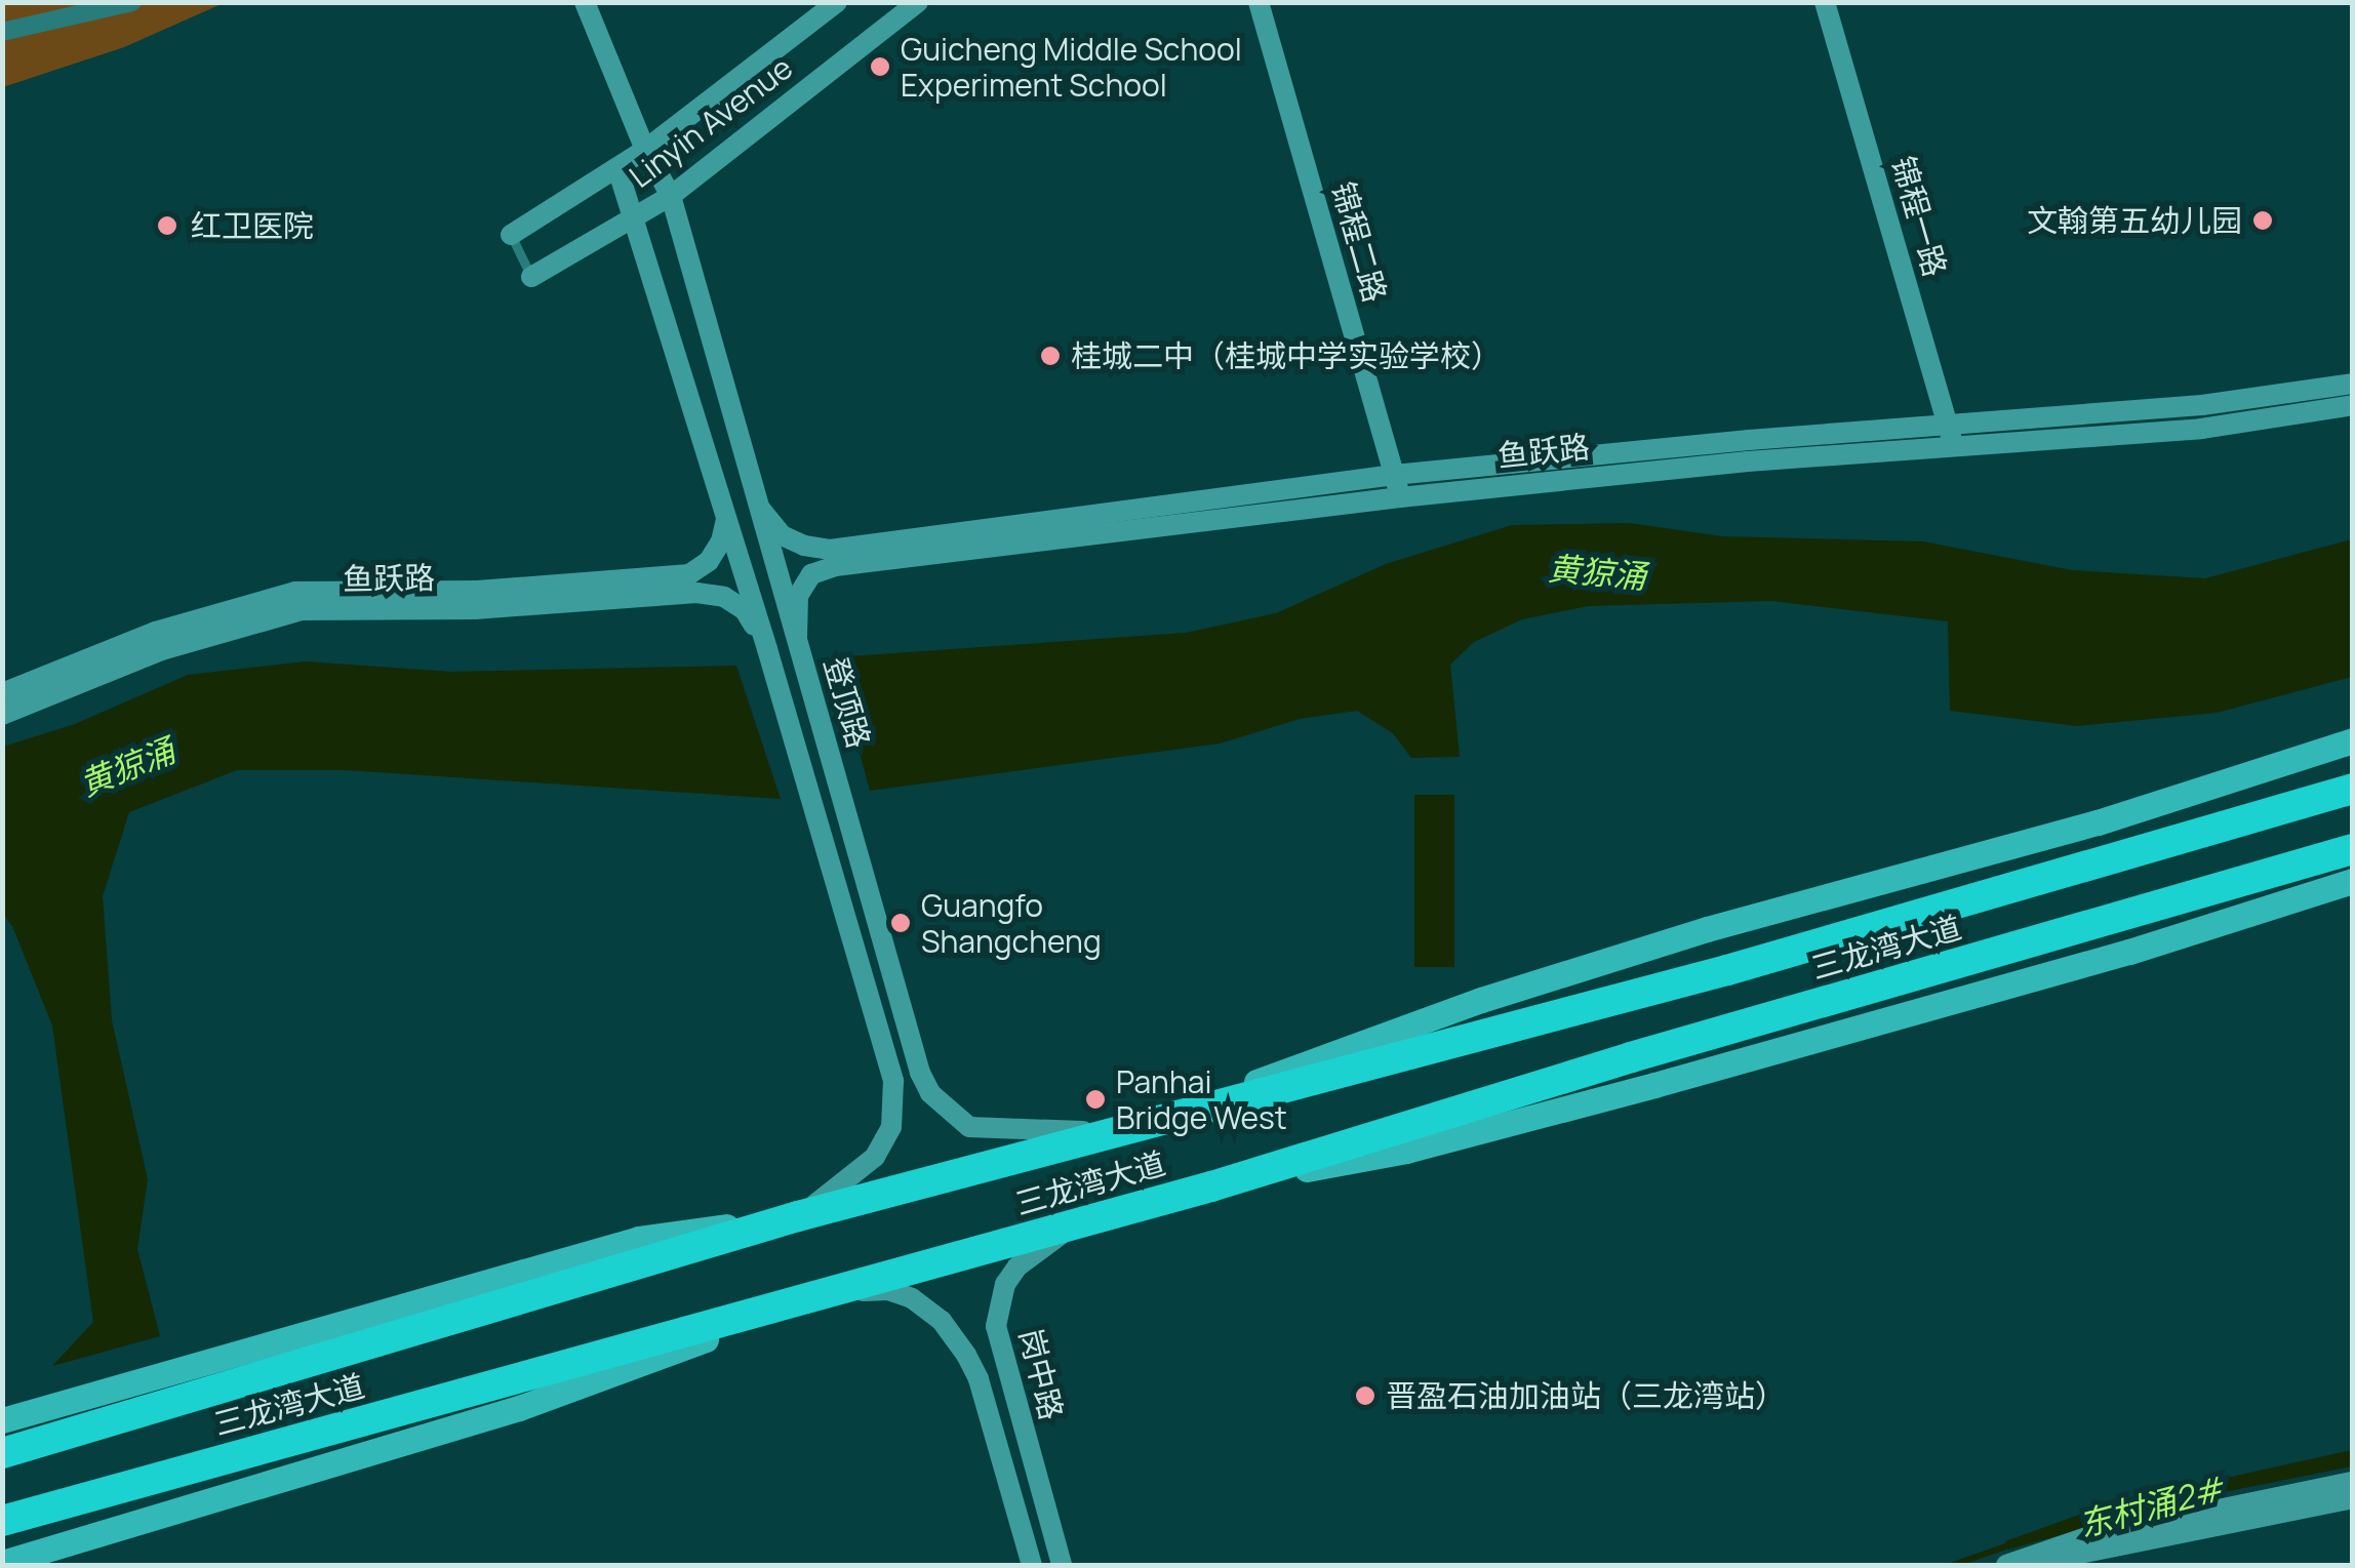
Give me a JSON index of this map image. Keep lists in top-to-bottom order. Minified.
{"streets":{"highway":["三龙湾大道"],"street":["Linyin Avenue","锦程一路","锦程二路","鱼跃路","登顶路","岗中路"]},"crossings":[["Linyin Avenue","登顶路"],["锦程一路","鱼跃路"],["锦程二路","鱼跃路"],["鱼跃路","登顶路"],["登顶路","三龙湾大道"],["三龙湾大道","岗中路"]],"water":["黄猄涌","东村涌2#"],"places":["Guicheng Middle School Experiment School","文翰第五幼儿园","红卫医院","桂城二中（桂城中学实验学校）","Guangfo Shangcheng","Panhai Bridge West","晋盈石油加油站（三龙湾站）"]}
